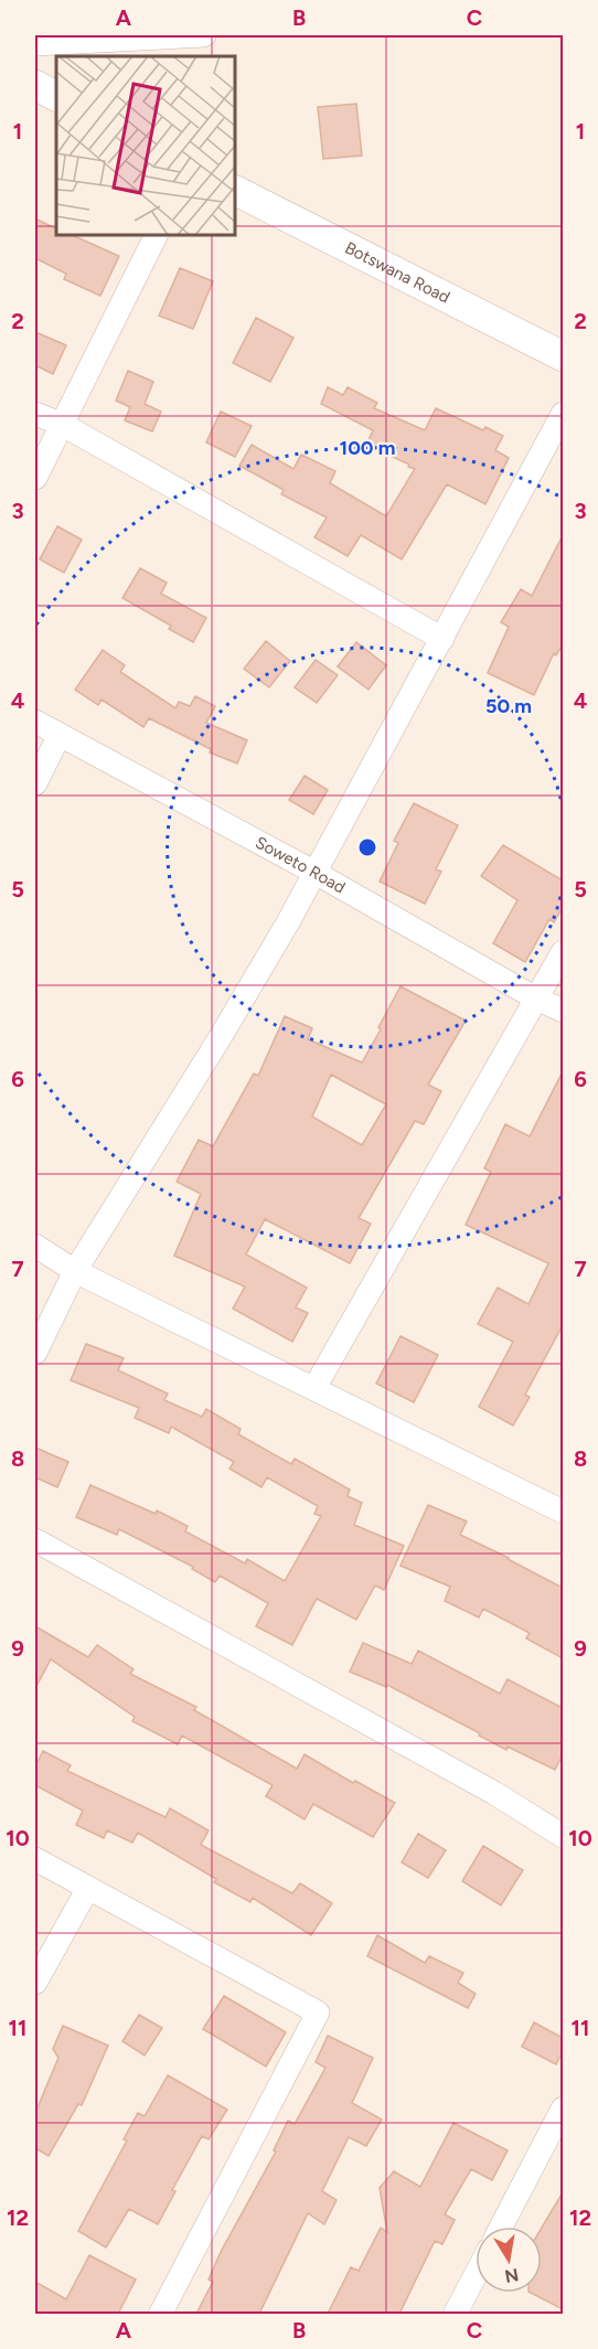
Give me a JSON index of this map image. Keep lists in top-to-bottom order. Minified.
{"streets":{"street":["Botswana Road","Soweto Road"]},"north":"bottom","grid":{"columns":["A","B","C"],"rows":["1","2","3","4","5","6","7","8","9","10","11","12"]},"rings":["100 m","50 m"]}
